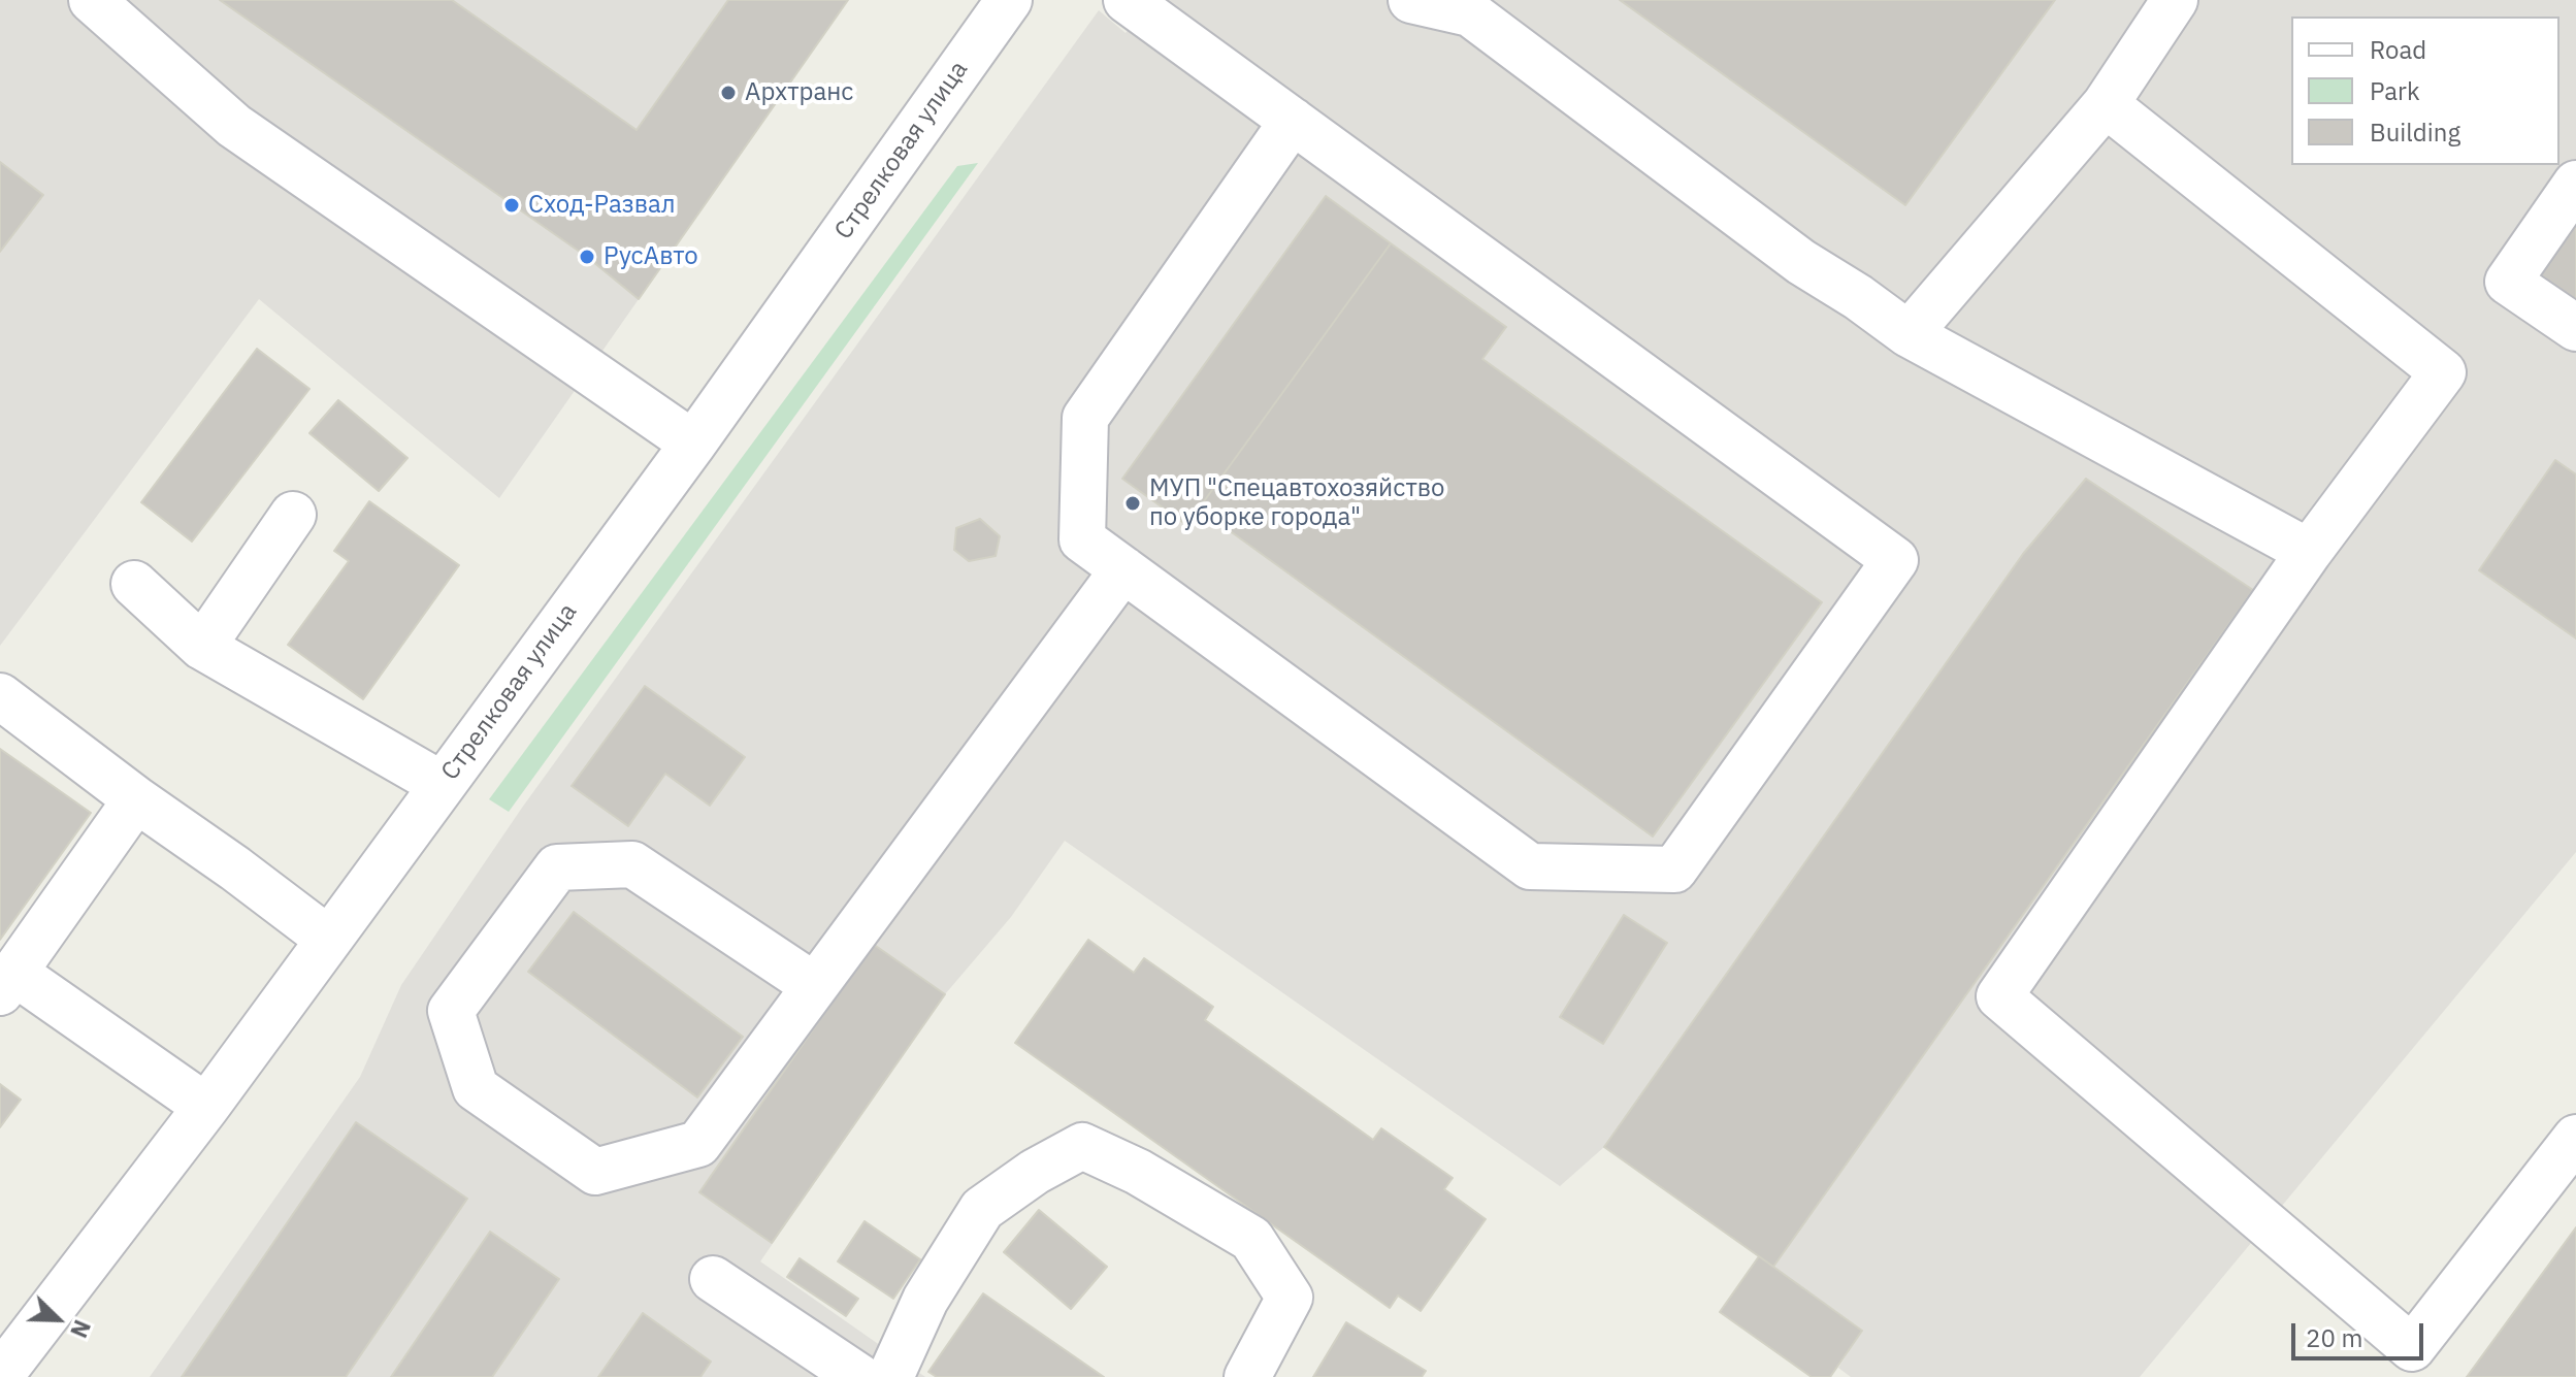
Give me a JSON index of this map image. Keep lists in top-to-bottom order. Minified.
{"streets":{"street":["Стрелковая улица"]},"places":["Архтранс","Сход-Развал","РусАвто","МУП \"Спецавтохозяйство по уборке города\""],"legend":["Road","Park","Building"],"scale_bar":"20 m","north":"bottom right"}
